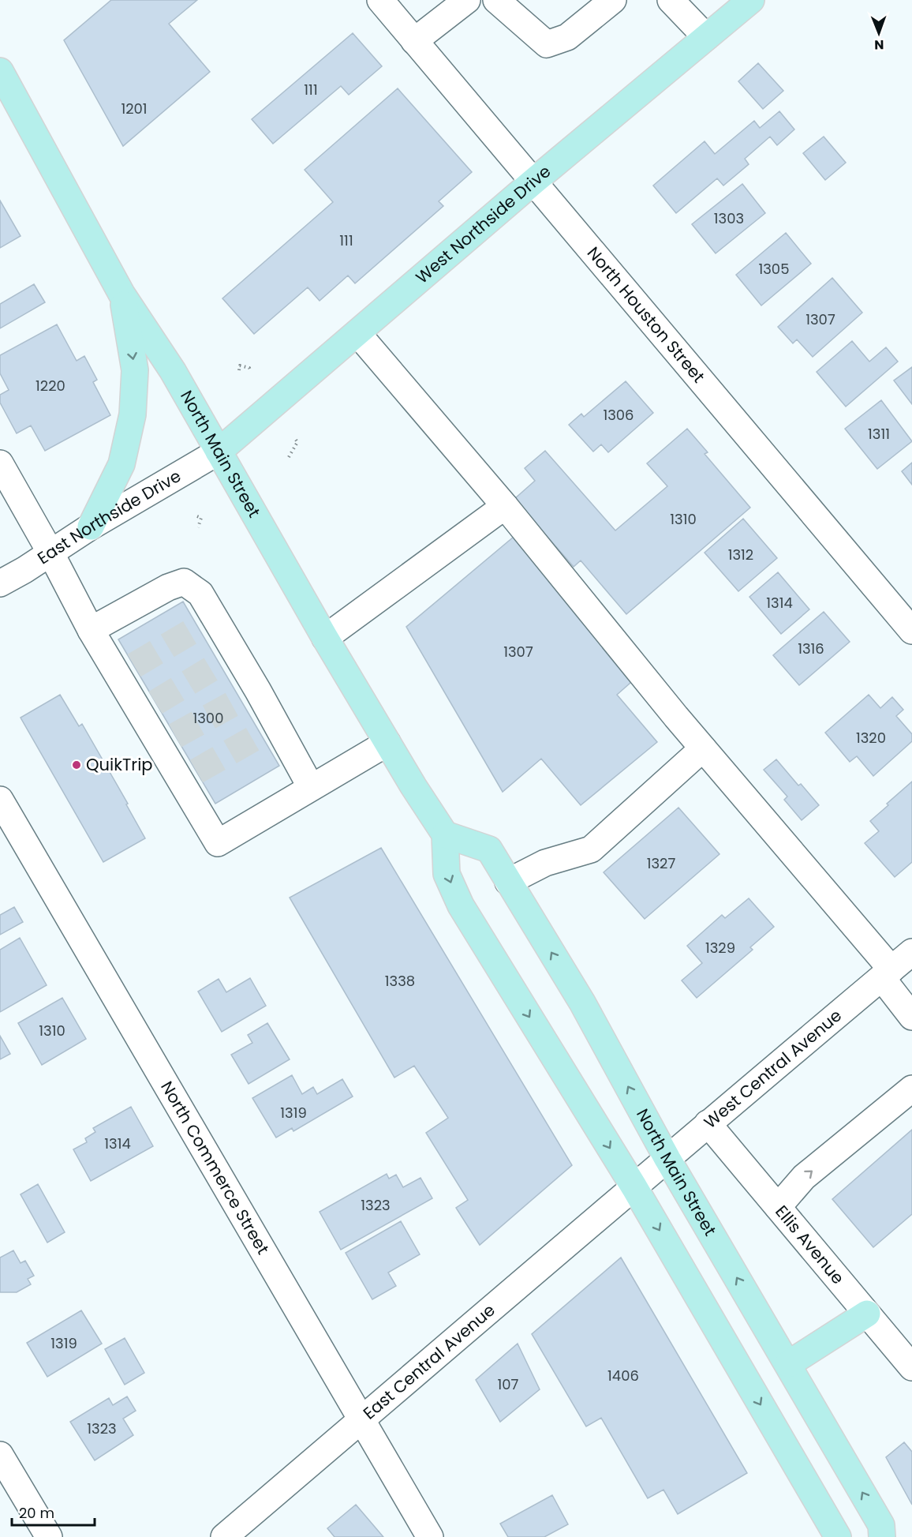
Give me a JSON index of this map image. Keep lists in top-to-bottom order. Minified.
{"streets":{"main road":["West Northside Drive","North Main Street"],"street":["North Houston Street","East Northside Drive","West Central Avenue","North Commerce Street","Ellis Avenue","East Central Avenue"]},"crossings":[["West Northside Drive","North Houston Street"],["West Northside Drive","North Main Street"],["West Northside Drive","East Northside Drive"],["North Main Street","East Northside Drive"],["North Main Street","West Central Avenue"],["North Main Street","East Central Avenue"],["West Central Avenue","Ellis Avenue"],["West Central Avenue","East Central Avenue"],["North Commerce Street","East Central Avenue"]],"places":["QuikTrip"],"house_numbers":["111","1201","1303","111","1305","1307","1220","1306","1311","1310","1312","1314","1316","1307","1300","1320","1327","1329","1338","1310","1319","1314","1323","1319","1406","107","1323"],"scale_bar":"20 m","north":"bottom"}
